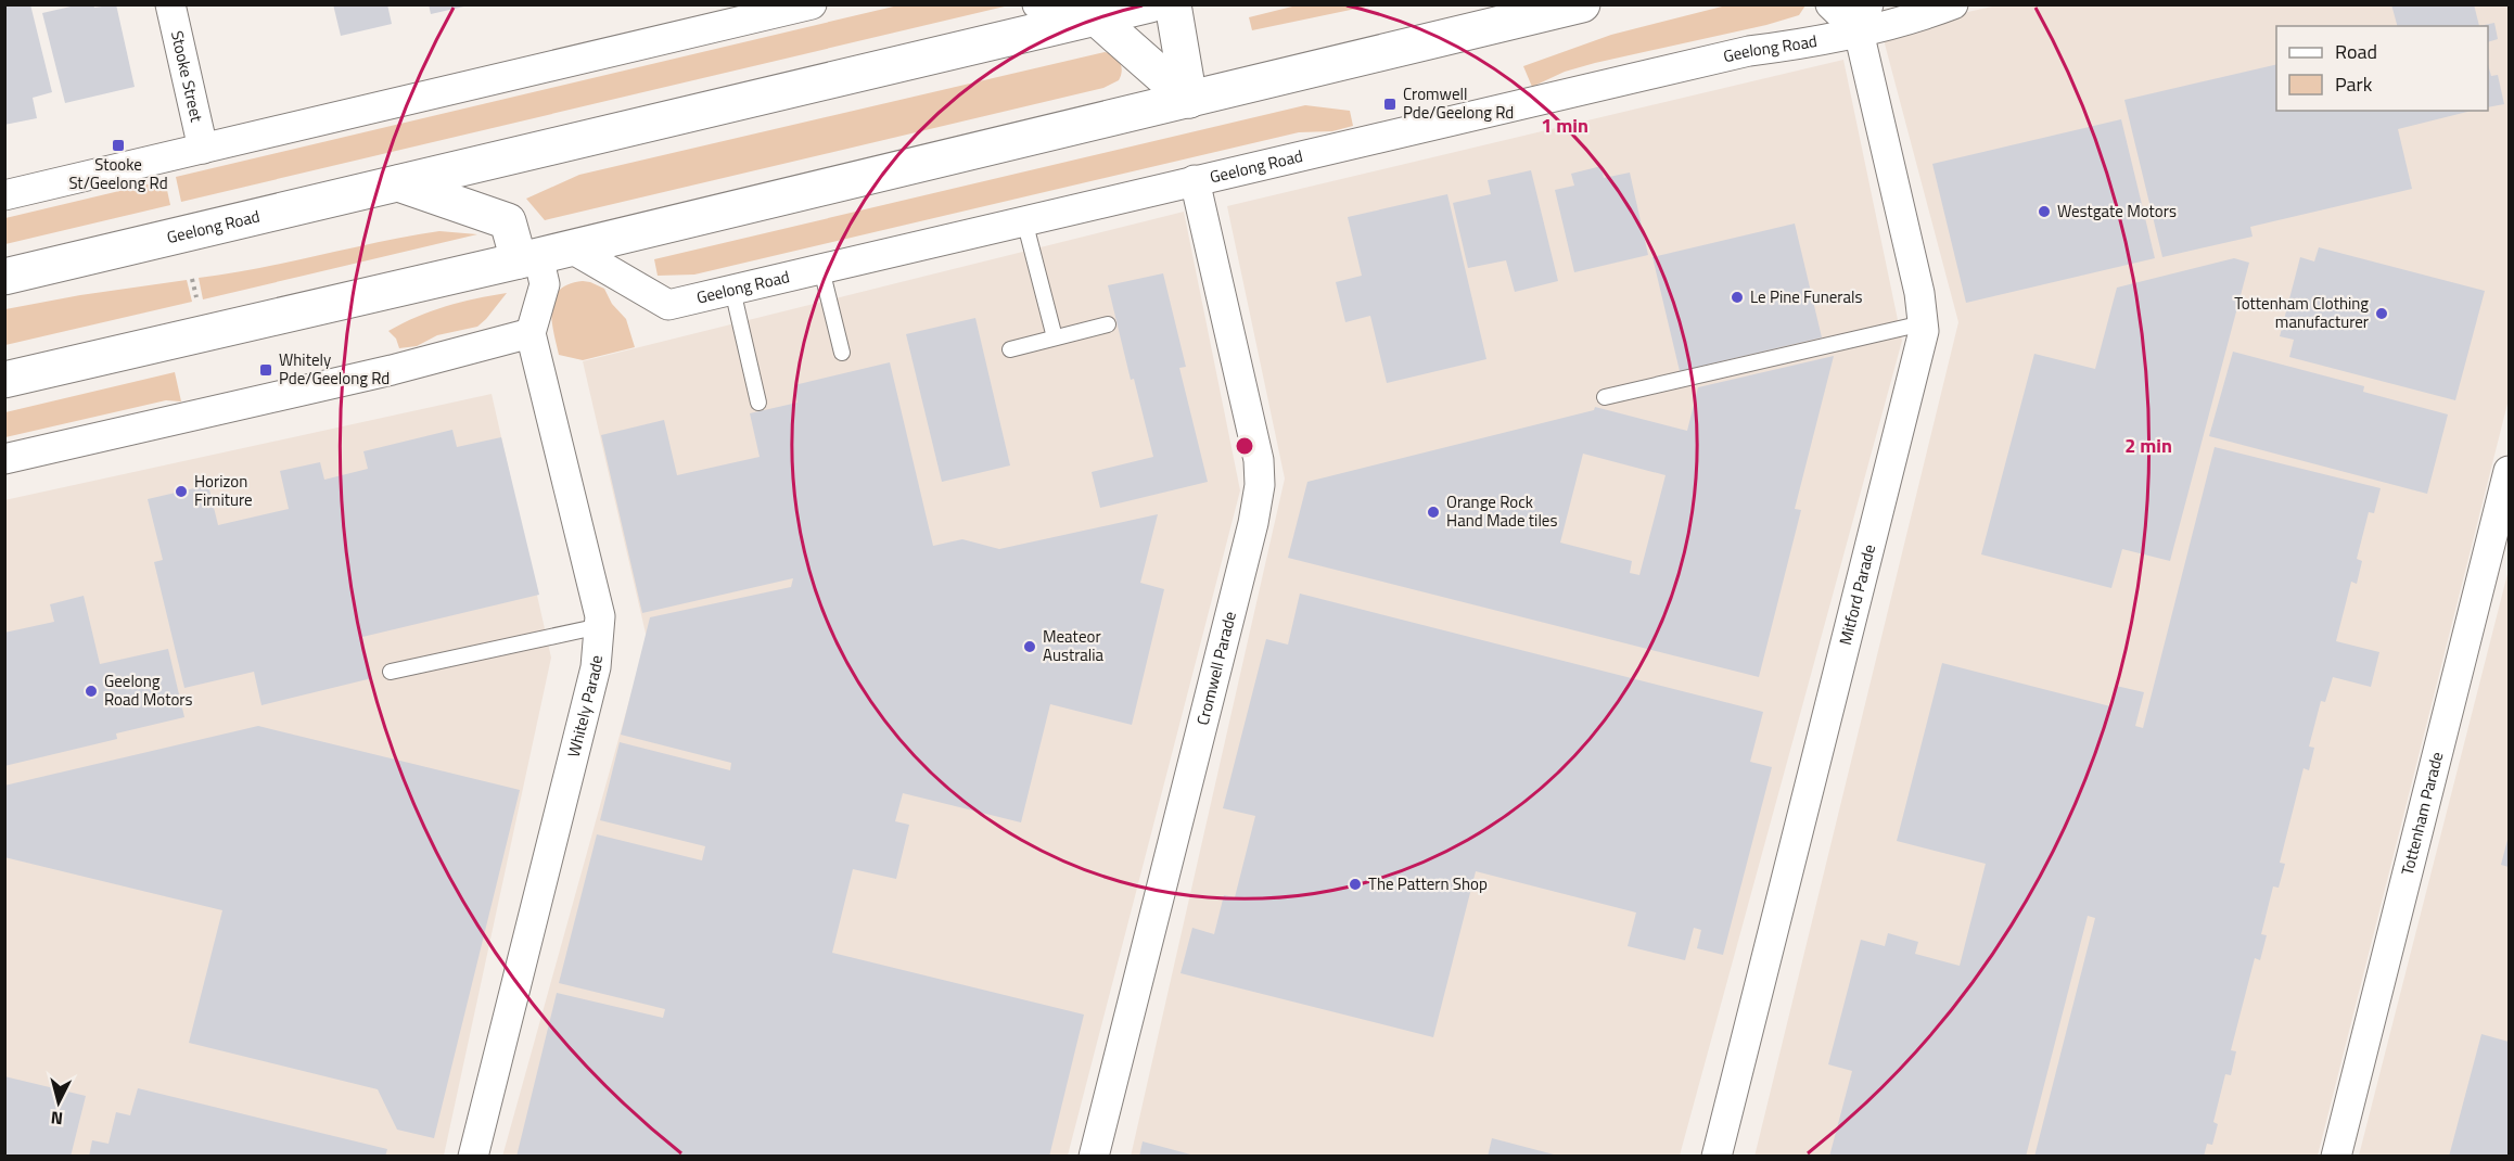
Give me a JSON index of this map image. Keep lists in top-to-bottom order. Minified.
{"streets":{"highway":["Geelong Road"],"street":["Stooke Street","Mitford Parade","Cromwell Parade","Whitely Parade","Tottenham Parade"]},"crossings":[["Geelong Road","Mitford Parade"],["Geelong Road","Cromwell Parade"],["Geelong Road","Whitely Parade"]],"places":{"transit":["Cromwell Pde/Geelong Rd","Stooke St/Geelong Rd","Whitely Pde/Geelong Rd"],"other":["Westgate Motors","Le Pine Funerals","Tottenham Clothing manufacturer","Horizon Firniture","Orange Rock Hand Made tiles","Meateor Australia","Geelong Road Motors","The Pattern Shop"]},"legend":["Road","Park"],"north":"bottom","rings":["1 min","2 min"]}
